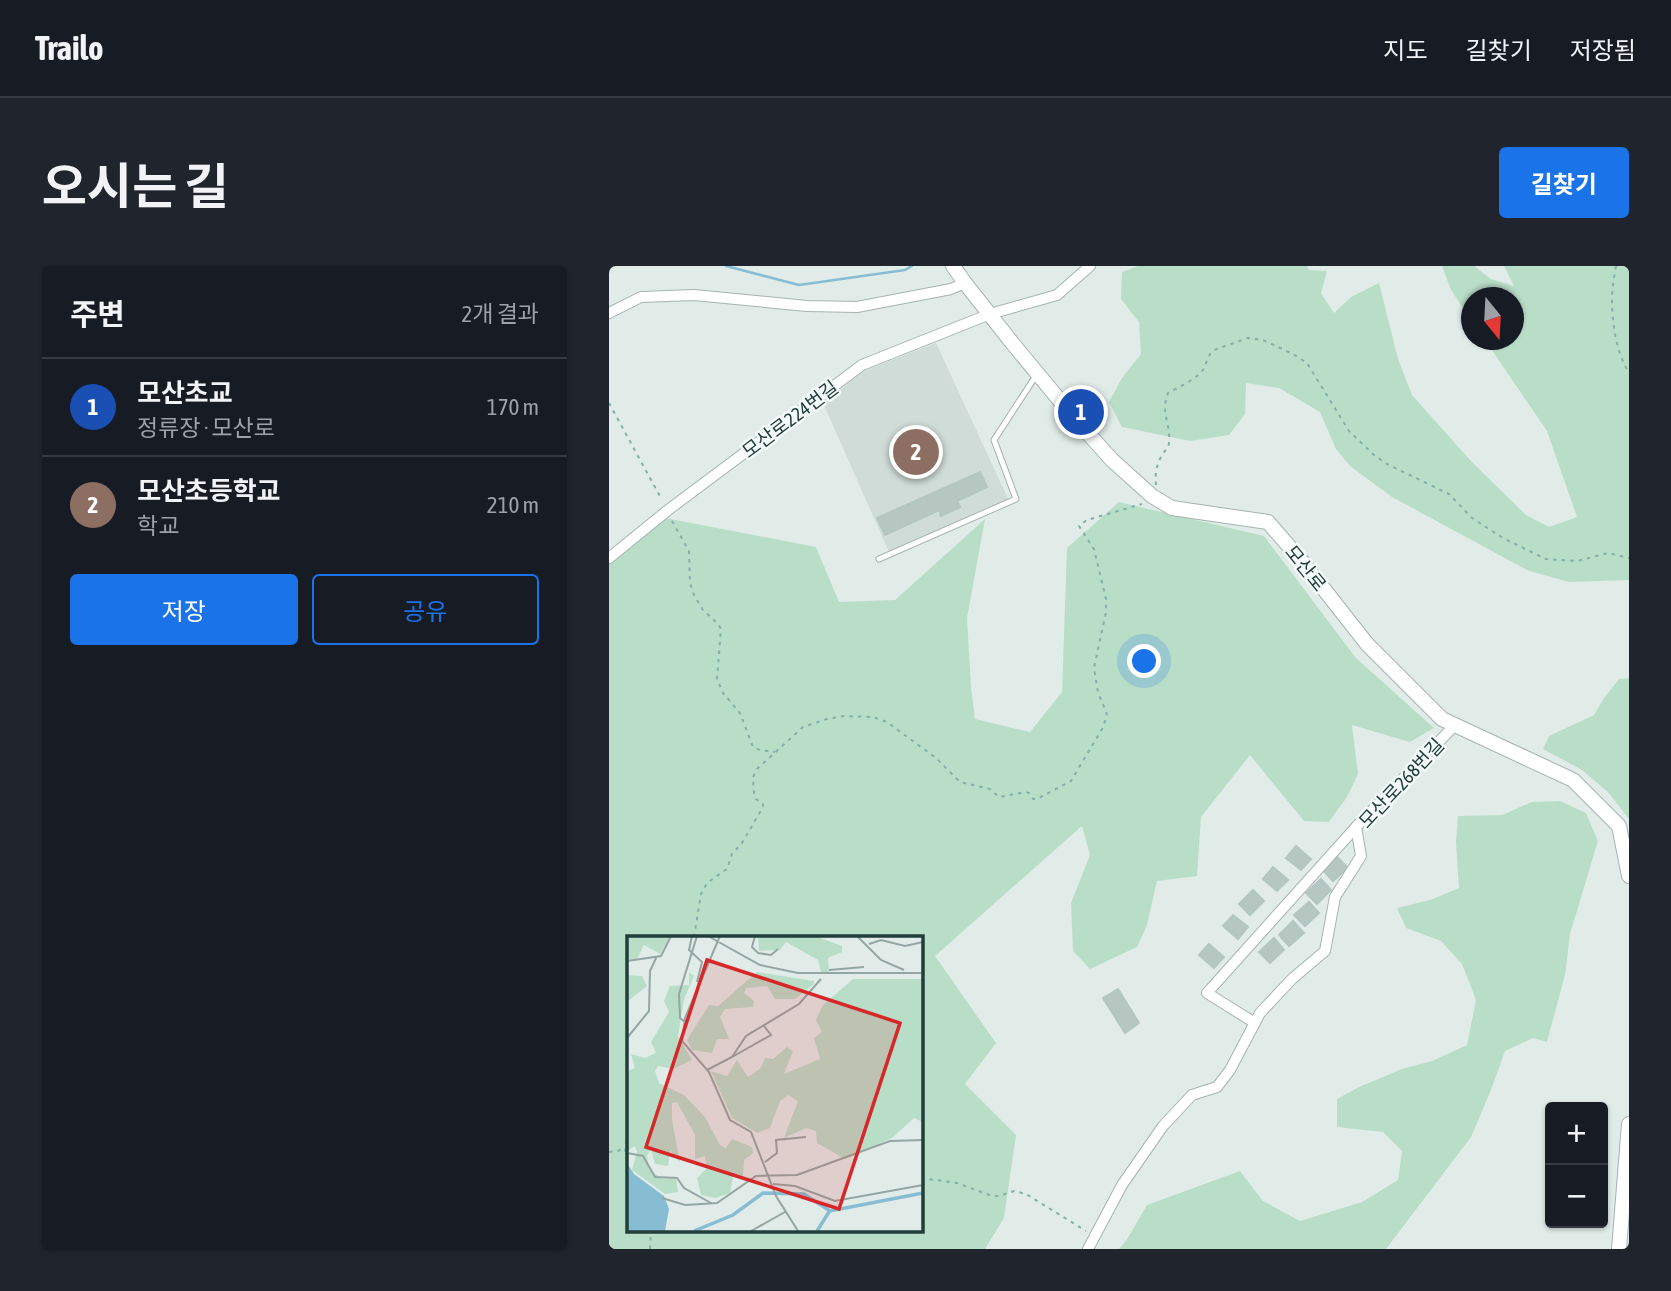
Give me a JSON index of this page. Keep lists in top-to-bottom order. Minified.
{"streets":{"street":["모산로224번길","모산로","모산로268번길"]},"crossings":[["모산로224번길","모산로"],["모산로","모산로268번길"]],"north":"bottom","page":{"header":"Trailo","nav":["지도","길찾기","저장됨"],"title":"오시는 길","buttons":["길찾기",["저장","공유"]],"heading":["주변","2개 결과"],"list":[{"mark":"1","name":"모산초교","note":"정류장 · 모산로","value":"170 m"},{"mark":"2","name":"모산초등학교","note":"학교","value":"210 m"}],"pins":["1","2"],"map_buttons":["+","−"]}}
